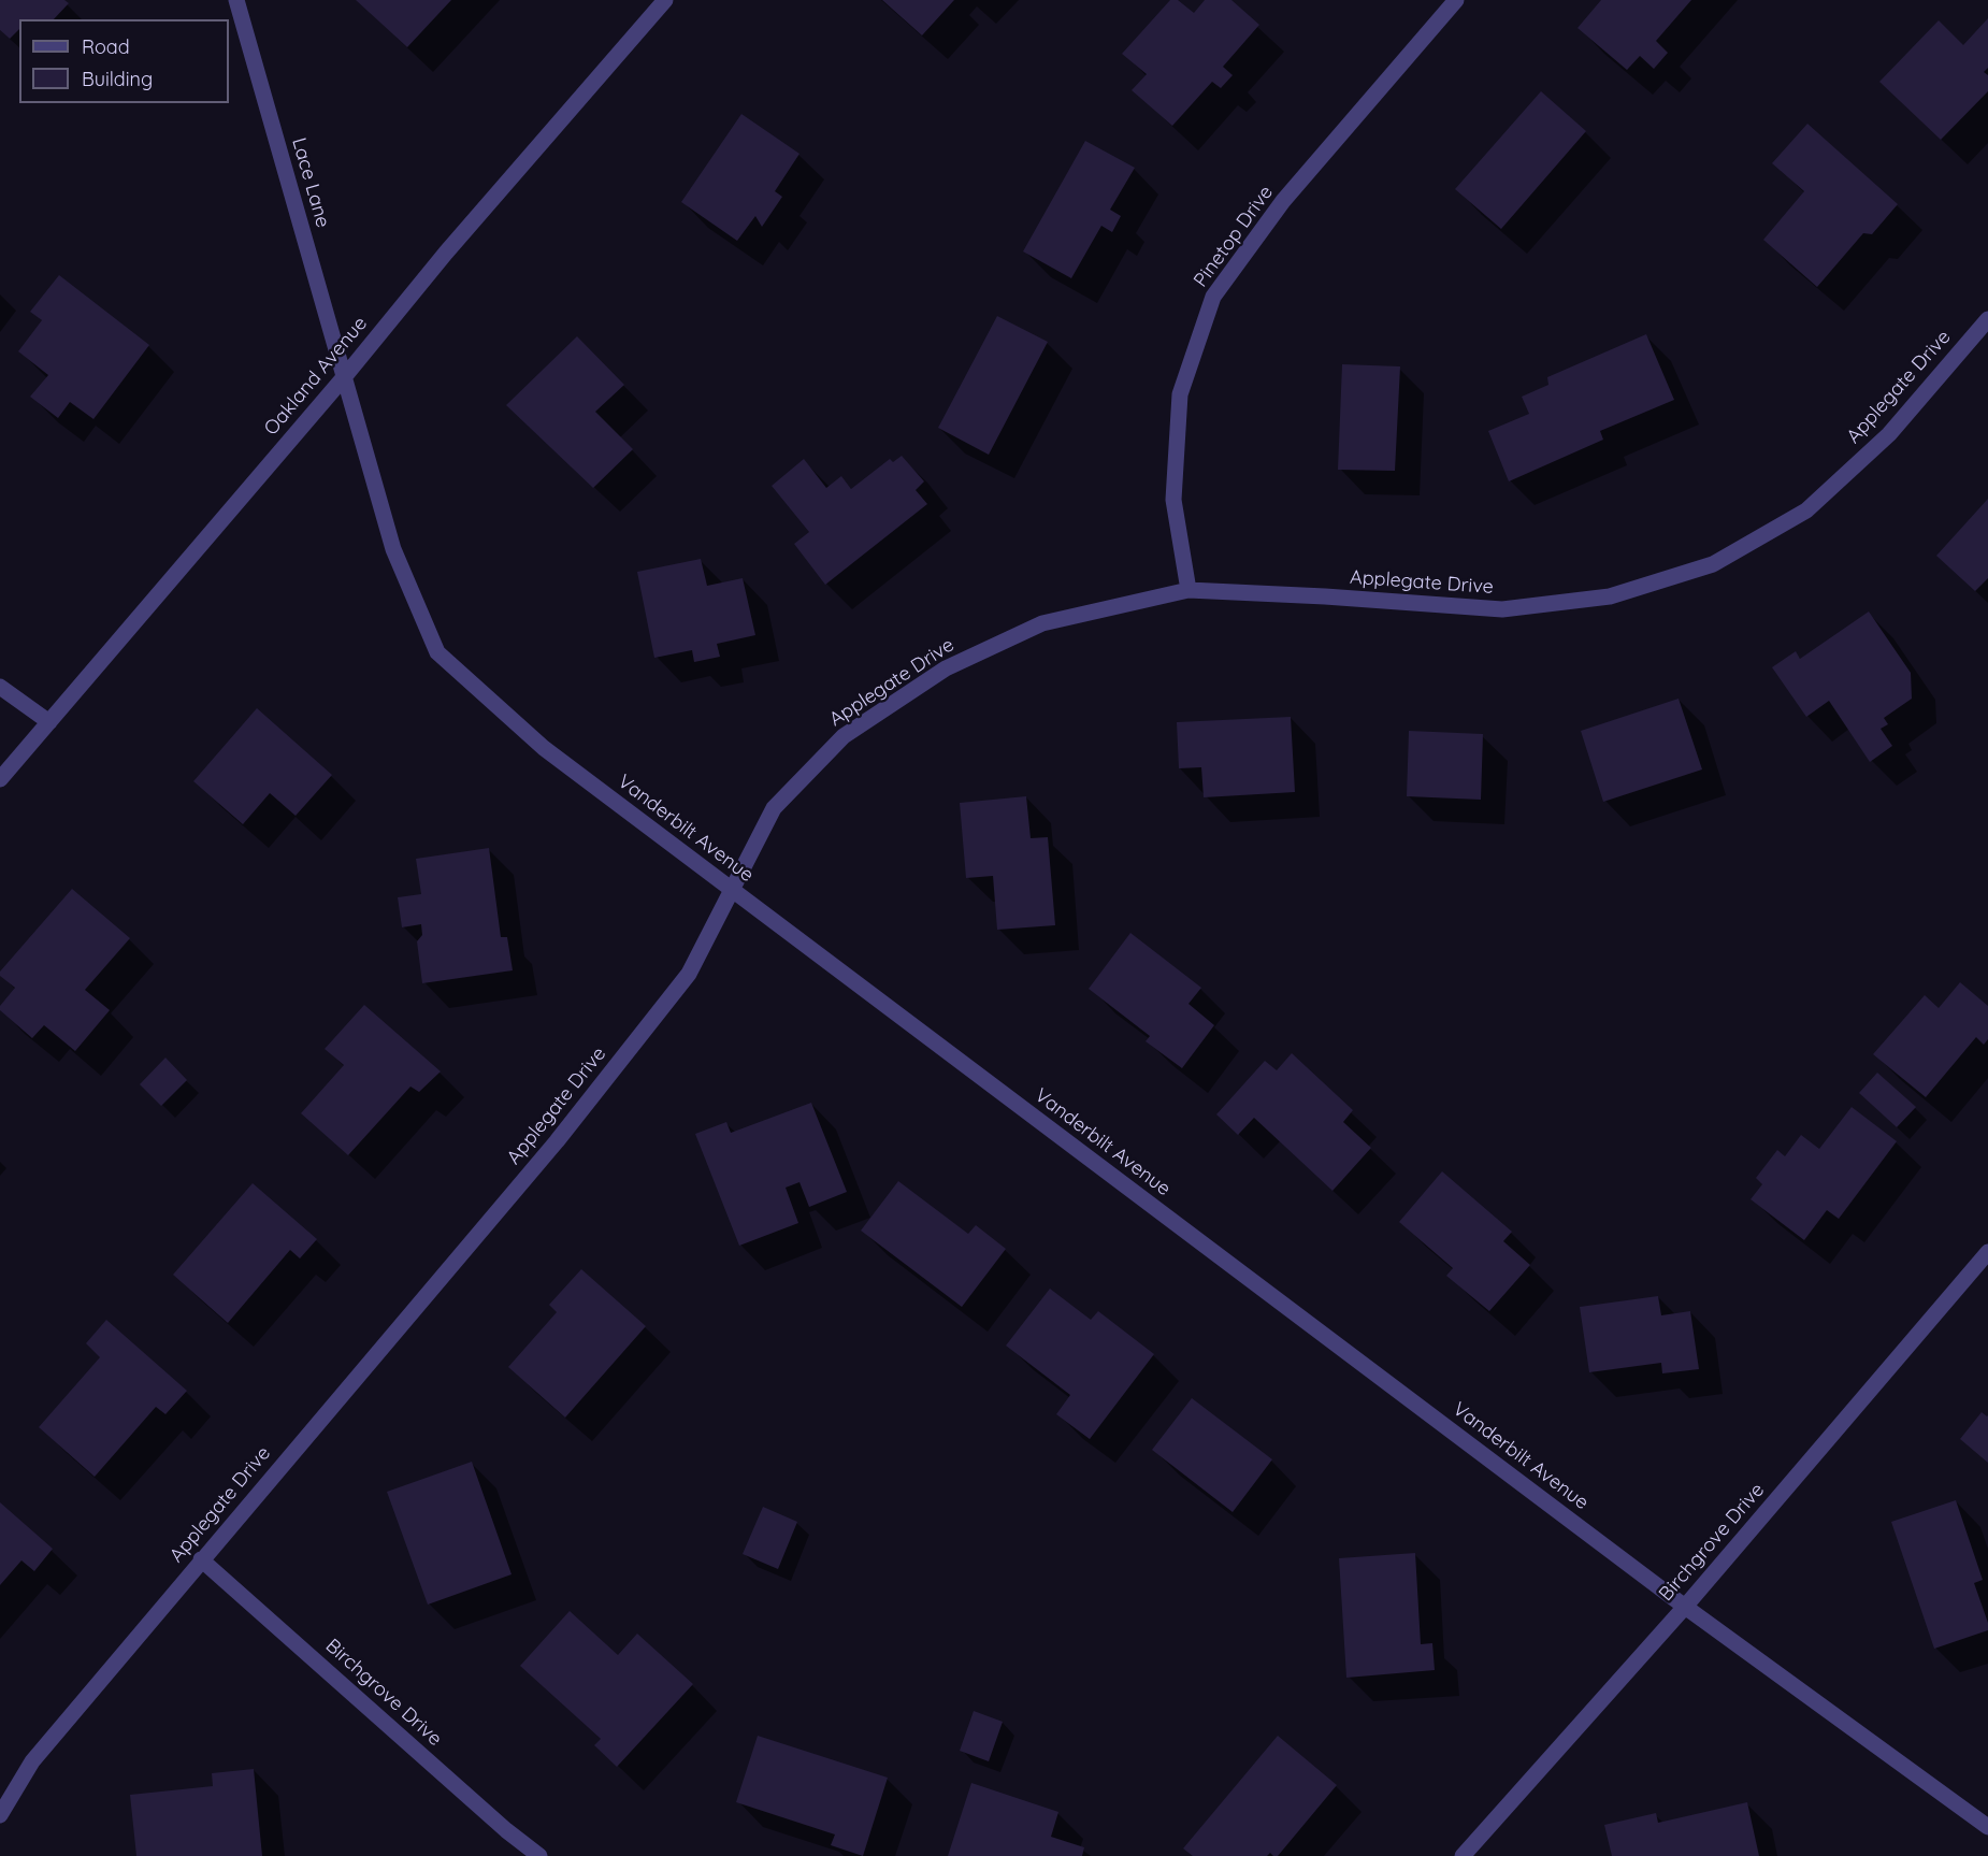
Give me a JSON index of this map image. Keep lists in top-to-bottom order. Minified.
{"streets":{"street":["Lace Lane","Pinetop Drive","Oakland Avenue","Applegate Drive","Vanderbilt Avenue","Birchgrove Drive"]},"crossings":[["Lace Lane","Oakland Avenue"],["Lace Lane","Vanderbilt Avenue"],["Pinetop Drive","Applegate Drive"],["Oakland Avenue","Vanderbilt Avenue"],["Applegate Drive","Vanderbilt Avenue"],["Applegate Drive","Birchgrove Drive"],["Vanderbilt Avenue","Birchgrove Drive"]],"legend":["Road","Building"]}
